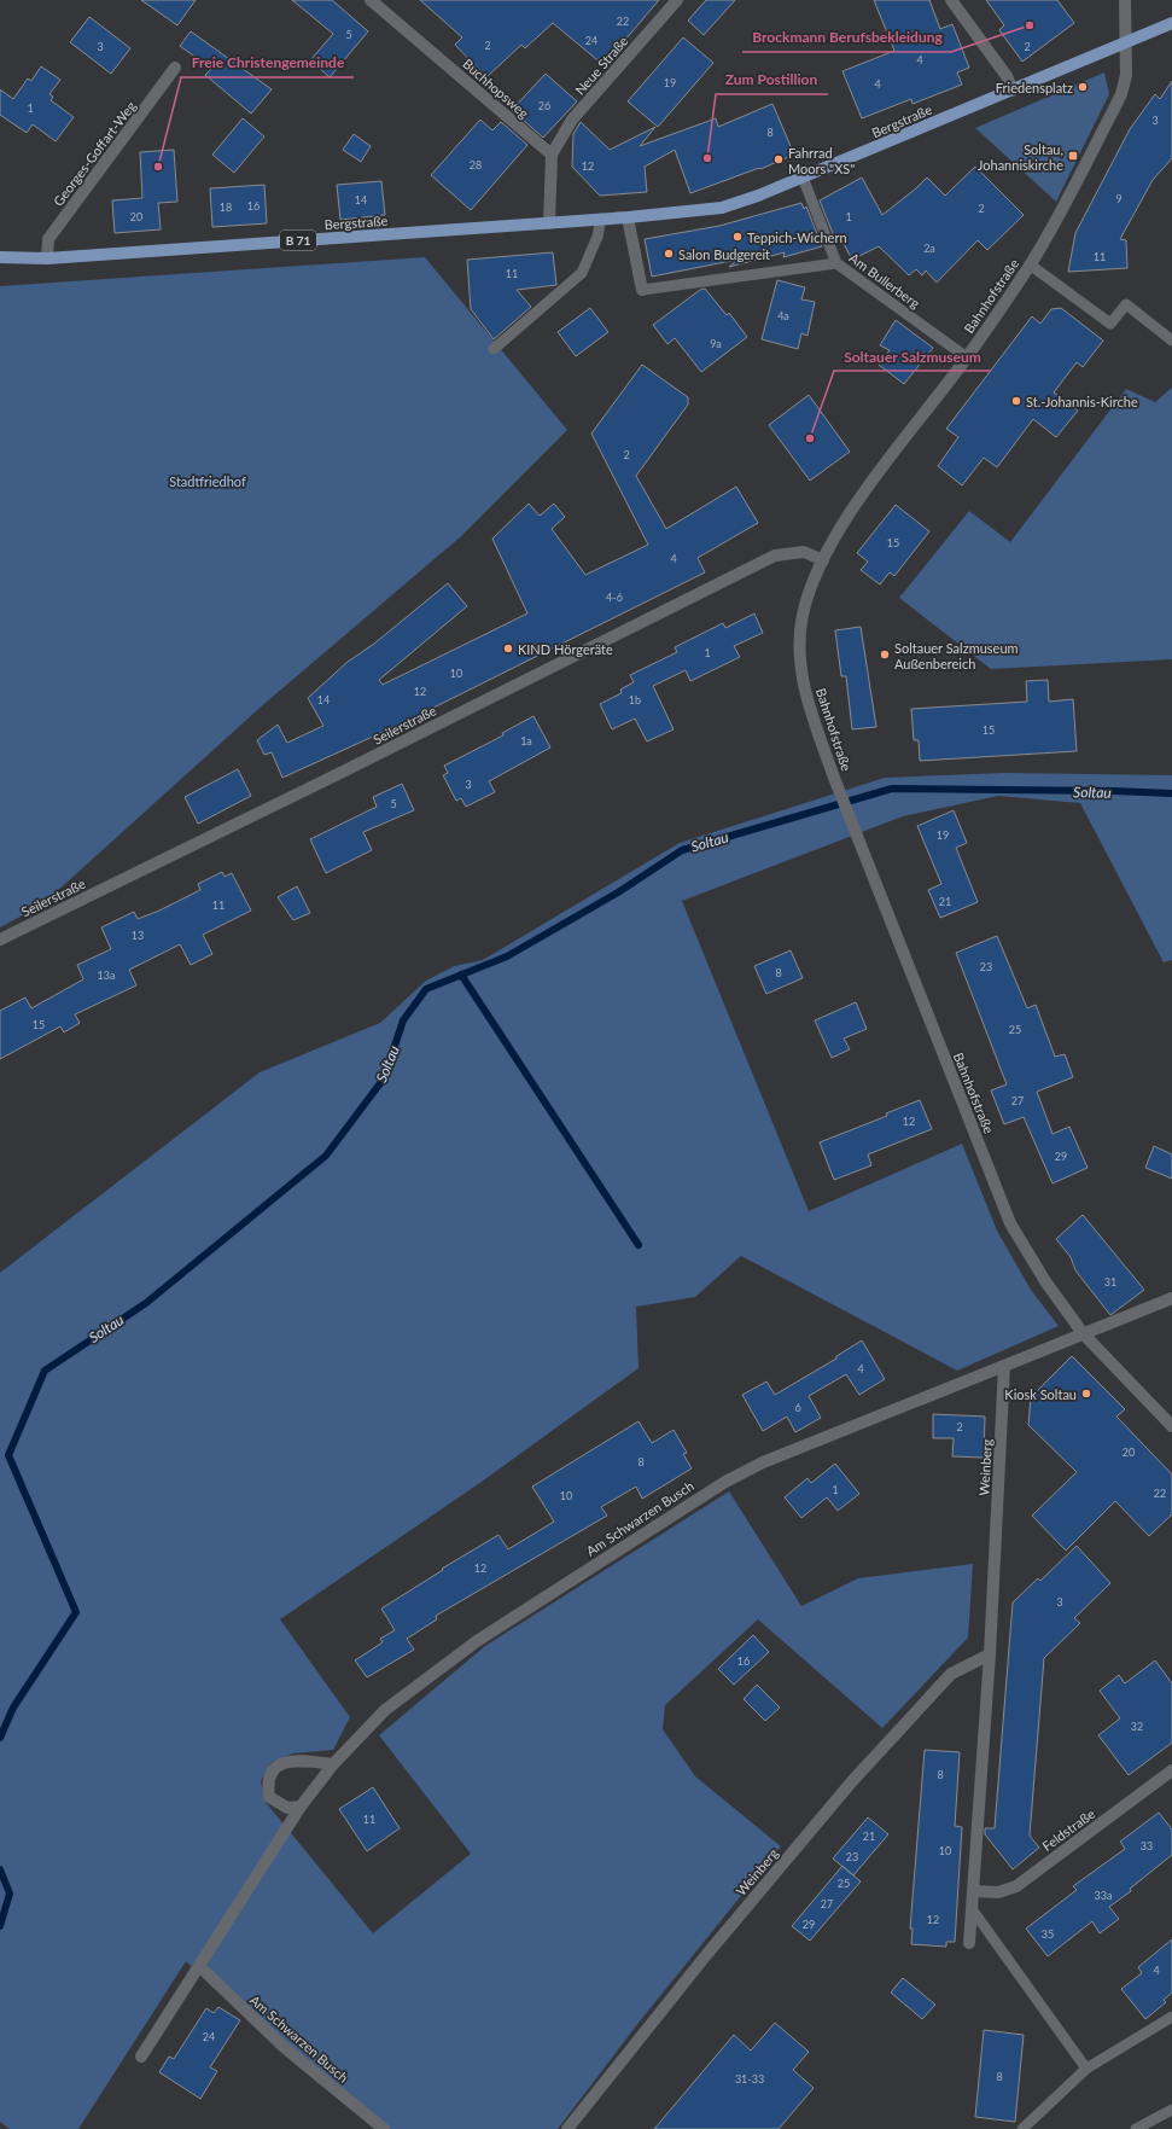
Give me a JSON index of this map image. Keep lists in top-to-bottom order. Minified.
{"streets":{"main road":["Bergstraße","B 71"],"street":["Neue Straße","Buchhopsweg","Georges-Goffart-Weg","Bahnhofstraße","Seilerstraße","Weinberg","Am Schwarzen Busch","Feldstraße"],"lane":["Am Bullerberg"]},"crossings":[["Neue Straße","Buchhopsweg"],["Bergstraße","Georges-Goffart-Weg"],["Bergstraße","B 71"],["Bergstraße","Am Bullerberg"],["Bergstraße","Bahnhofstraße"],["B 71","Bahnhofstraße"],["Am Bullerberg","Bahnhofstraße"],["Bahnhofstraße","Seilerstraße"],["Weinberg","Am Schwarzen Busch"],["Weinberg","Feldstraße"]],"water":["Soltau"],"parks":["Stadtfriedhof"],"places":{"other":["Brockmann Berufsbekleidung","Friedensplatz","Zum Postillion","Fahrrad Moors \"XS\"","Freie Christengemeinde","Teppich-Wichern","Salon Budgereit","St.-Johannis-Kirche","Soltauer Salzmuseum","KIND Hörgeräte","Soltauer Salzmuseum Außenbereich","Kiosk Soltau"],"transit":["Soltau, Johanniskirche"]},"house_numbers":["22","5","24","2","3","2","4","19","4","26","1","3","8","28","12","9","14","16","18","2","20","1","2a","11","11","4a","9a","2","15","4","4-6","1","10","12","14","1b","15","1a","3","5","19","21","11","13","23","8","13a","15","25","27","12","29","31","4","6","2","20","8","1","22","10","12","3","16","32","8","11","21","33","10","23","25","33a","27","12","29","35","4","24","8","31-33"]}
